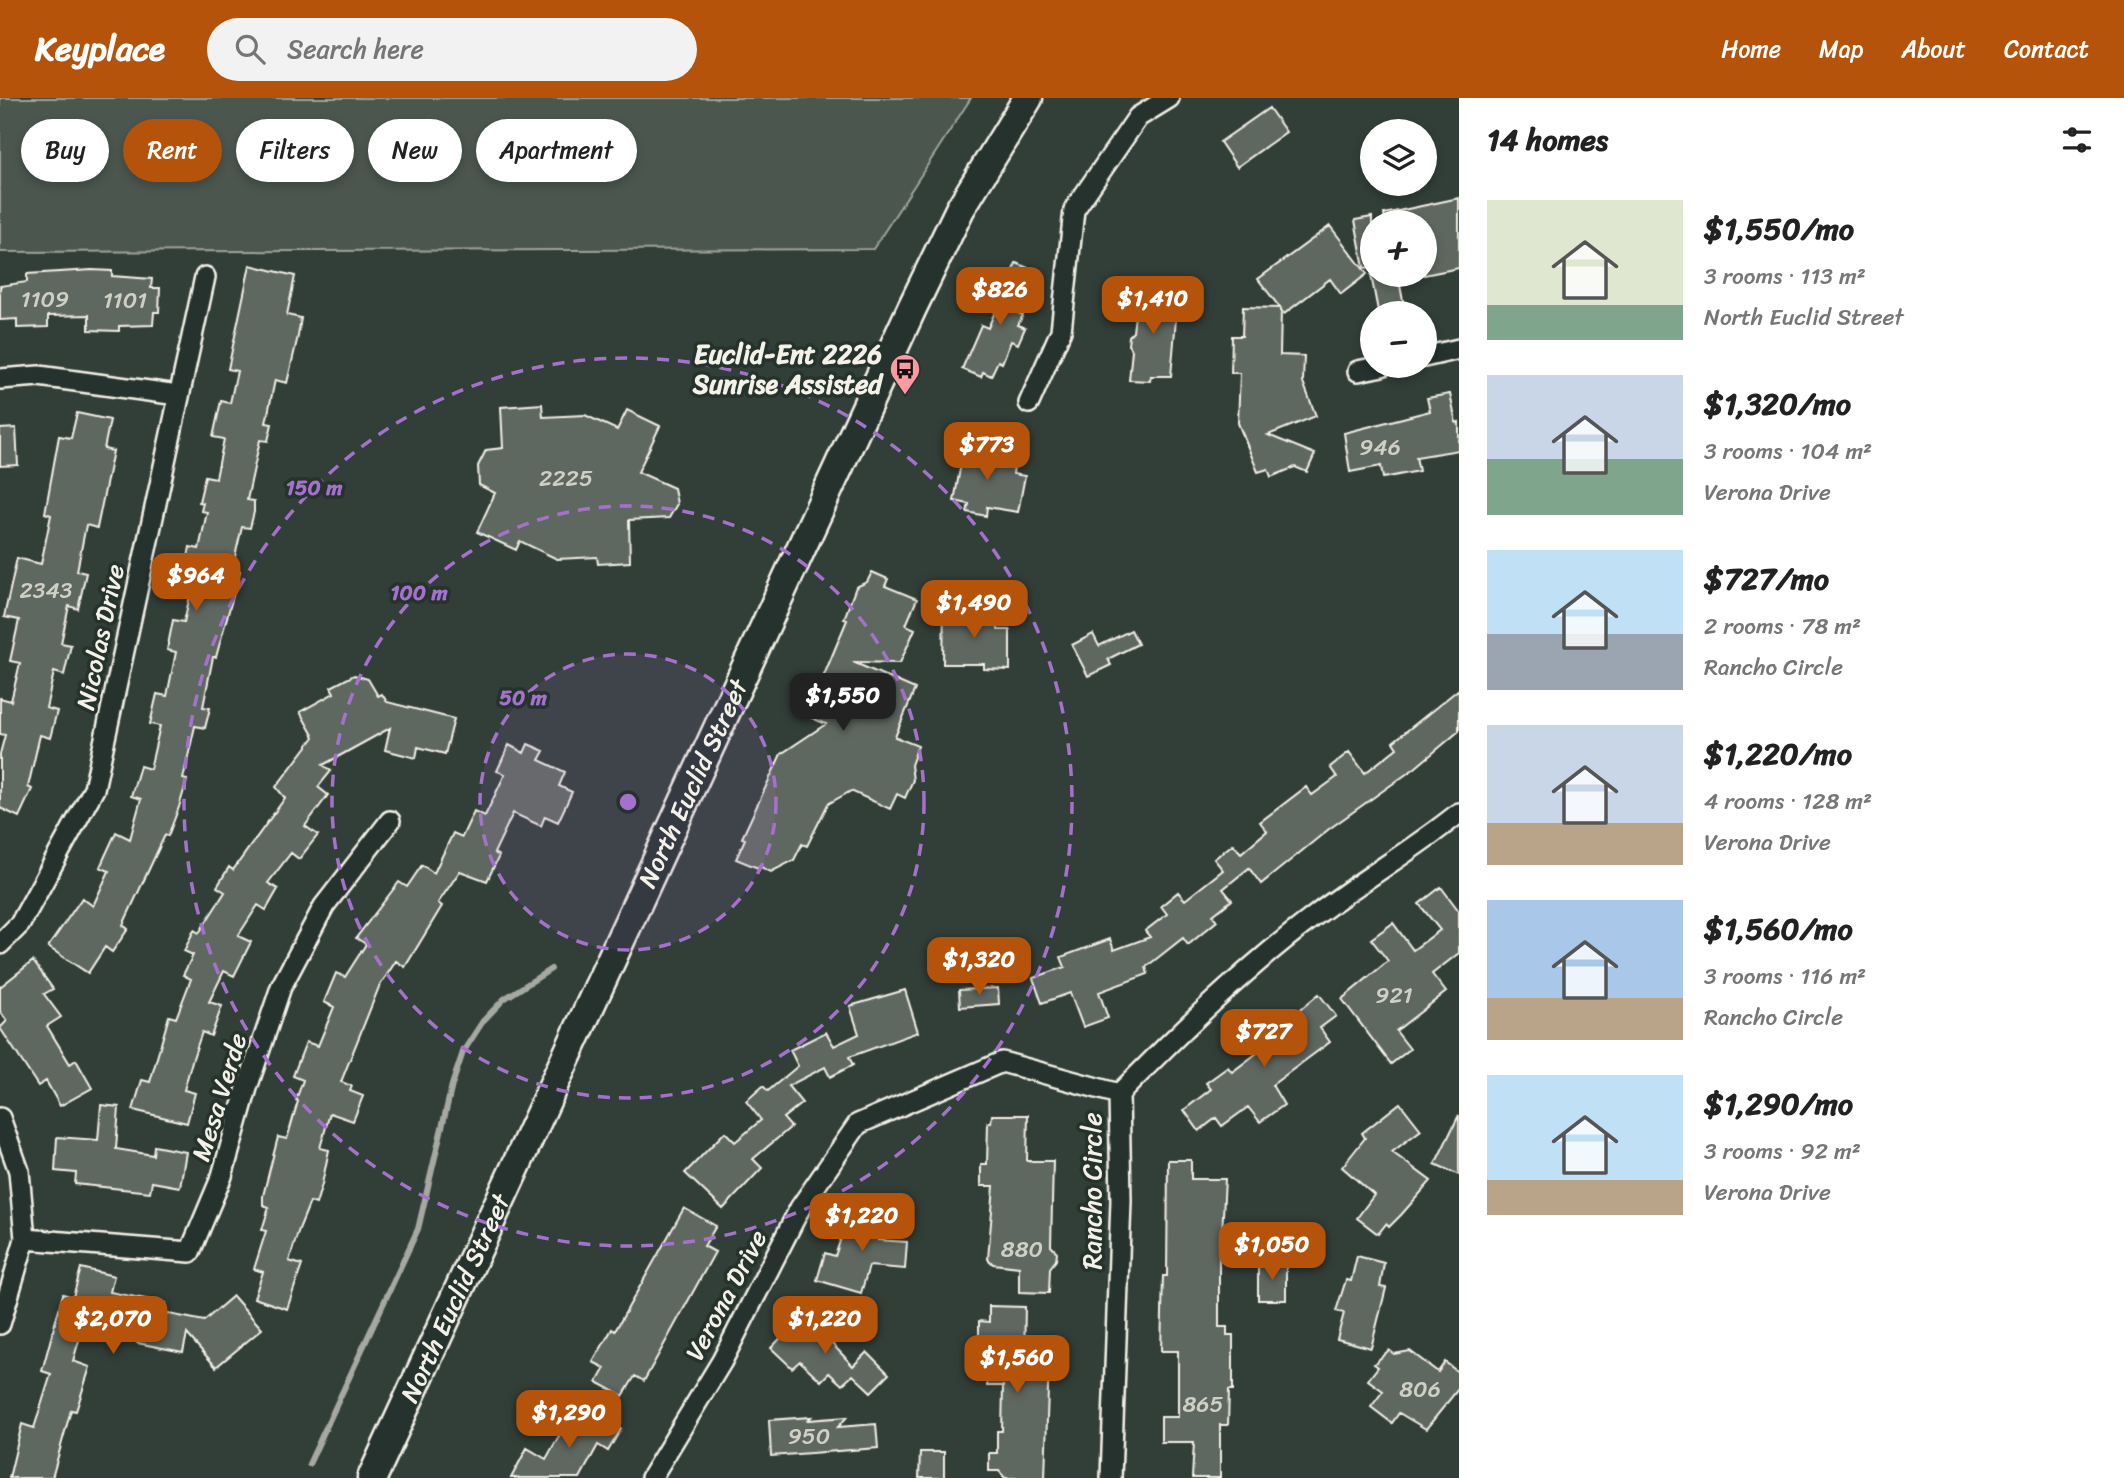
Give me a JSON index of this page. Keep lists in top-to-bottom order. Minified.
{"streets":{"main road":["North Euclid Street"],"street":["Nicolas Drive","Mesa Verde","Rancho Circle","Verona Drive"]},"crossings":[["Rancho Circle","Verona Drive"]],"places":{"bus stop":["Euclid-Ent 2226 Sunrise Assisted"]},"house_numbers":["1109","1101","946","2225","2343","921","880","806","865","950"],"page":{"header":"Keyplace","search":"Search here","nav":["Home","Map","About","Contact"],"heading":"14 homes","map_buttons":["+","−"],"chip":["Buy","Rent","Filters","New","Apartment"],"list":[{"name":"$1,550/mo","note":"3 rooms · 113 m² · North Euclid Street"},{"name":"$1,320/mo","note":"3 rooms · 104 m² · Verona Drive"},{"name":"$727/mo","note":"2 rooms · 78 m² · Rancho Circle"},{"name":"$1,220/mo","note":"4 rooms · 128 m² · Verona Drive"},{"name":"$1,560/mo","note":"3 rooms · 116 m² · Rancho Circle"},{"name":"$1,290/mo","note":"3 rooms · 92 m² · Verona Drive"}],"price":["$826","$1,410","$773","$964","$1,490","$1,550","$1,320","$727","$1,220","$1,050","$2,070","$1,220","$1,560","$1,290"]},"rings":["150 m","100 m","50 m"]}
